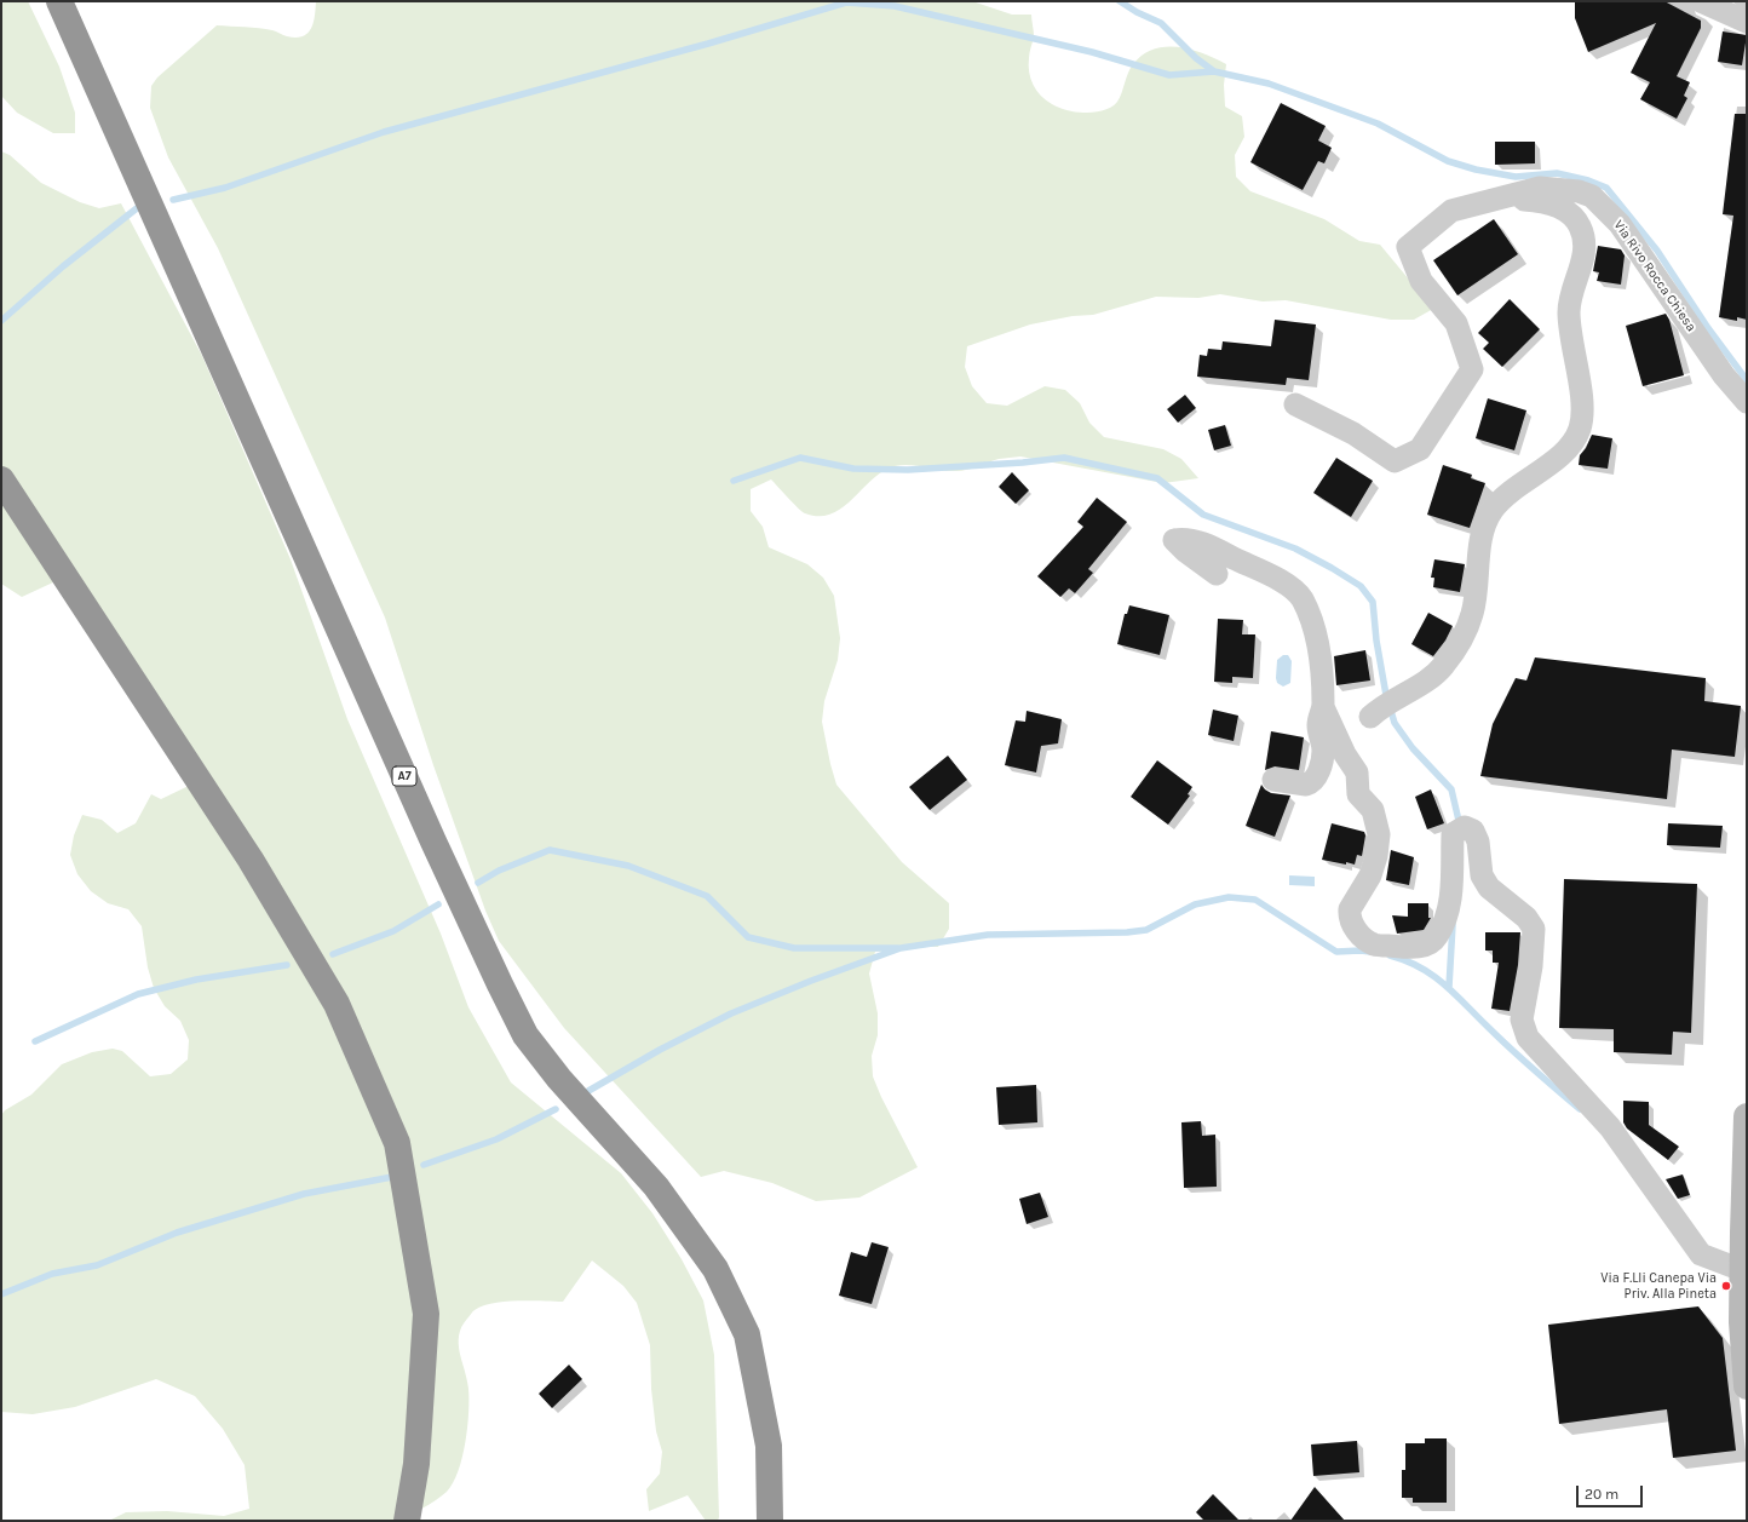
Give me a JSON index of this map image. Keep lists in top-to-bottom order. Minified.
{"streets":{"highway":["A7"],"street":["Via Rivo Rocca Chiesa"]},"places":["Via F.Lli Canepa Via Priv. Alla Pineta"],"scale_bar":"20 m"}
